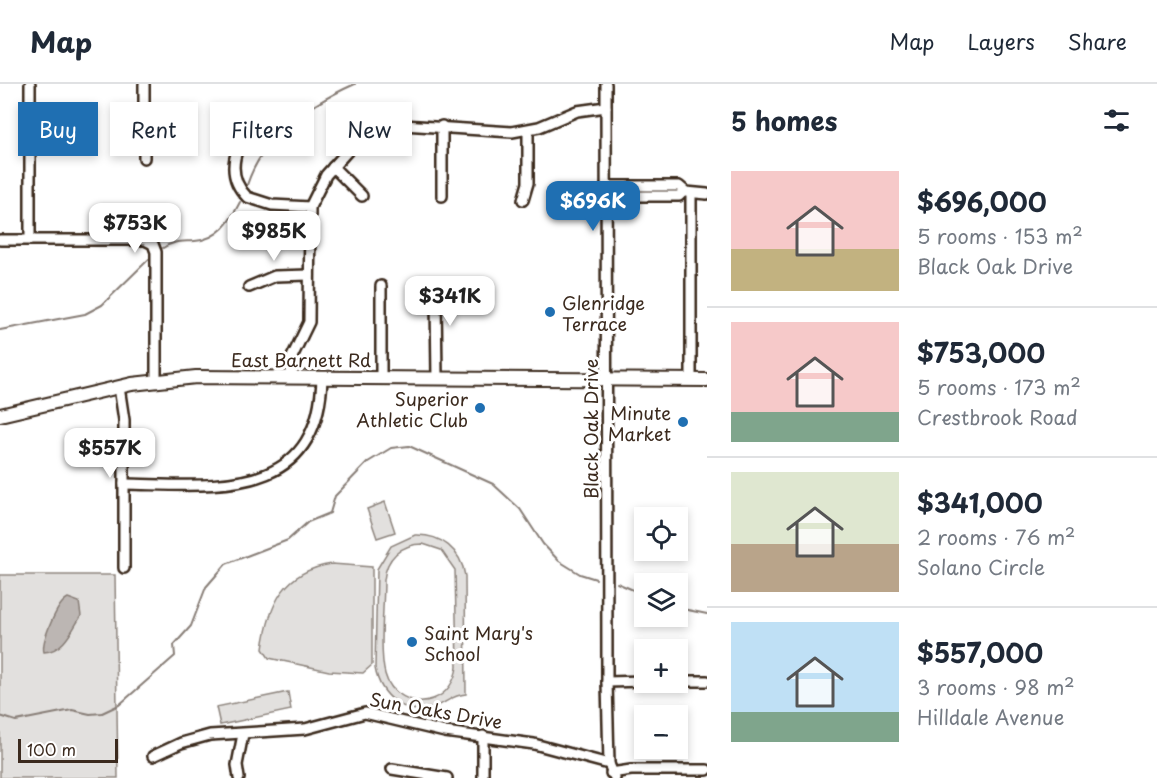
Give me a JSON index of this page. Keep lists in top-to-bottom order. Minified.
{"streets":{"main road":["East Barnett Rd"],"street":["Black Oak Drive","Sun Oaks Drive"]},"crossings":[["East Barnett Rd","Black Oak Drive"],["Black Oak Drive","Sun Oaks Drive"]],"places":["Glenridge Terrace","Superior Athletic Club","Minute Market","Saint Mary's School"],"scale_bar":"100 m","page":{"header":"Map","nav":["Map","Layers","Share"],"heading":"5 homes","chip":["Buy","Rent","Filters","New"],"list":[{"name":"$696,000","note":"5 rooms · 153 m² · Black Oak Drive"},{"name":"$753,000","note":"5 rooms · 173 m² · Crestbrook Road"},{"name":"$341,000","note":"2 rooms · 76 m² · Solano Circle"},{"name":"$557,000","note":"3 rooms · 98 m² · Hilldale Avenue"}],"price":["$696K","$753K","$985K","$341K","$557K"],"map_buttons":["+","−"],"scale":"100 m"}}
